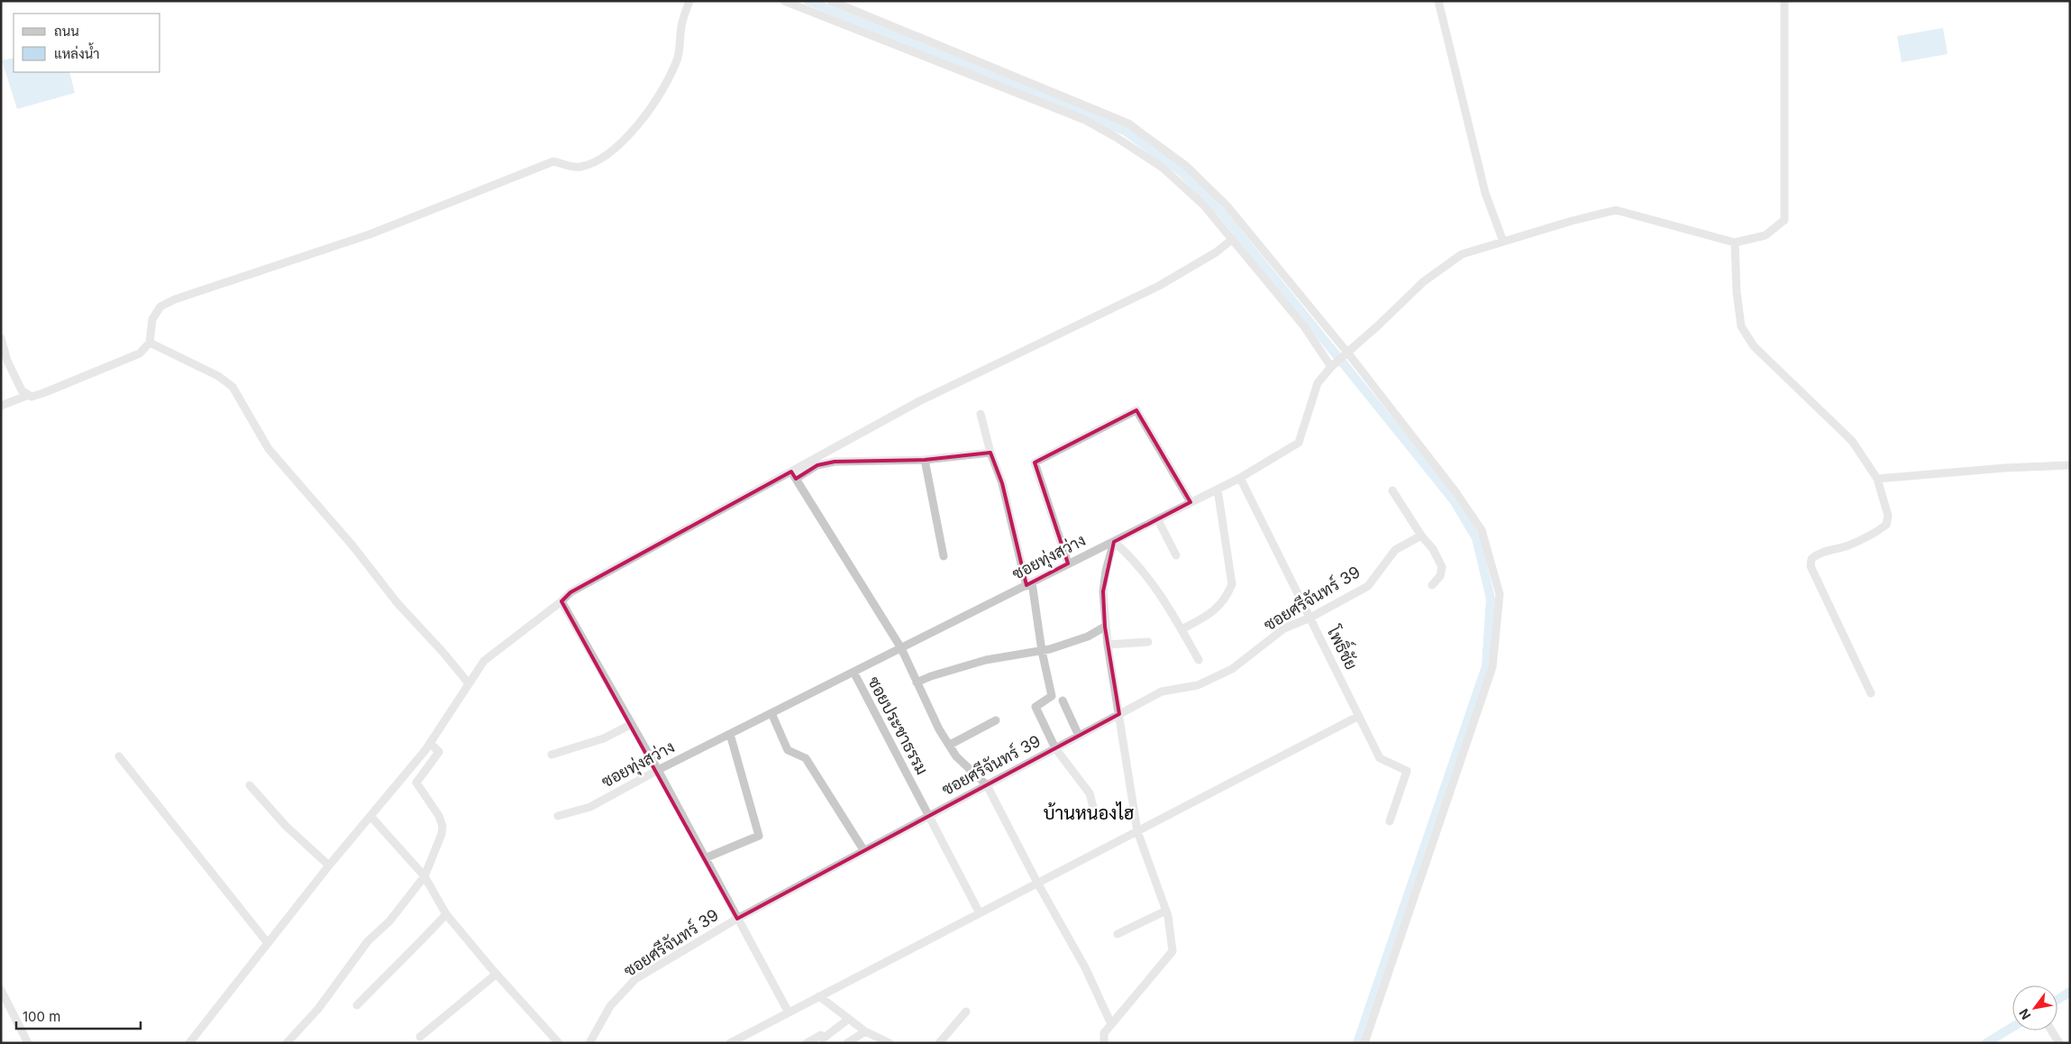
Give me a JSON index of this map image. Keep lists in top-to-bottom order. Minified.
{"streets":{"street":["ซอยทุ่งสว่าง","ซอยศรีจันทร์ 39","โพธิ์ชัย","ซอยประชาธรรม"]},"crossings":[["ซอยทุ่งสว่าง","โพธิ์ชัย"],["ซอยทุ่งสว่าง","ซอยประชาธรรม"],["ซอยศรีจันทร์ 39","โพธิ์ชัย"],["ซอยศรีจันทร์ 39","ซอยประชาธรรม"]],"districts":["บ้านหนองไฮ"],"legend":["ถนน","แหล่งน้ำ"],"scale_bar":"100 m","north":"bottom left"}
